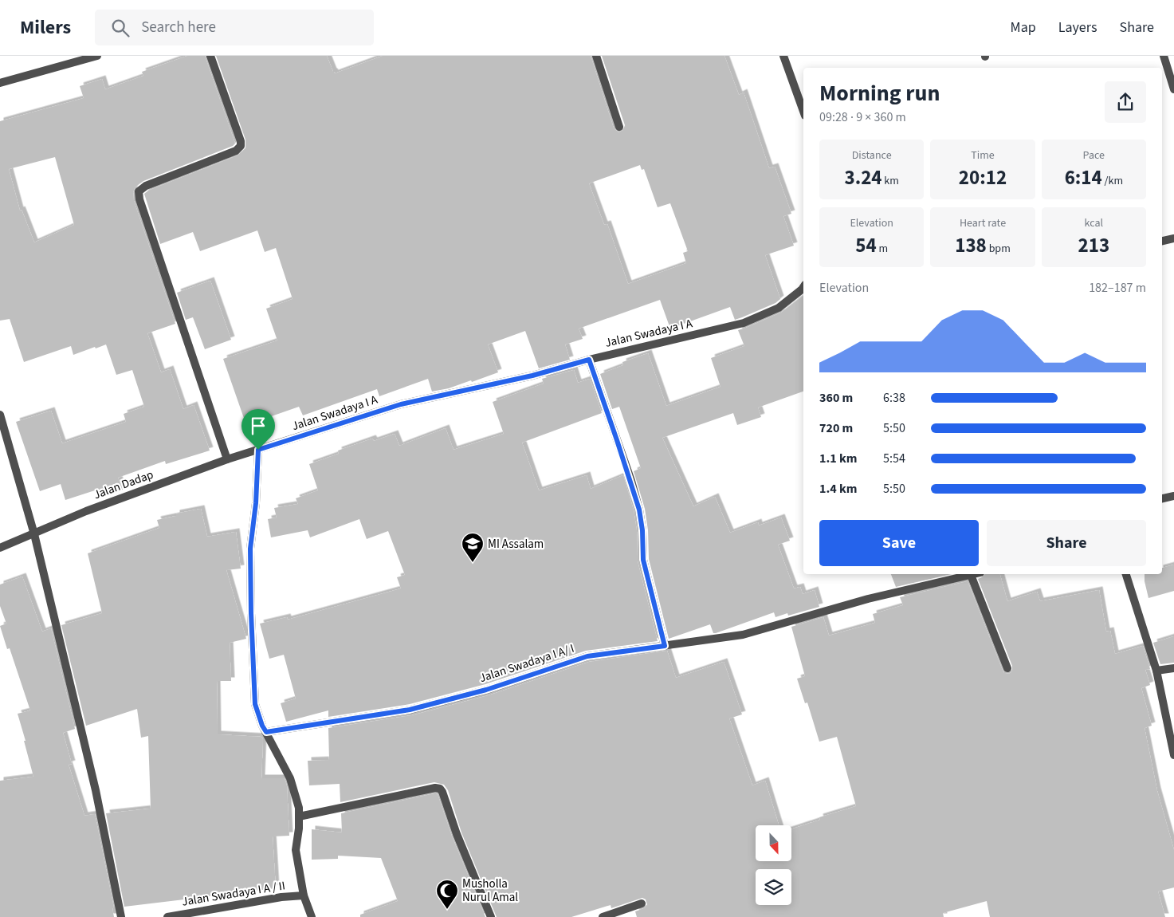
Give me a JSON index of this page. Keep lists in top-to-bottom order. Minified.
{"streets":{"street":["Jalan Swadaya I A","Jalan Dadap","Jalan Swadaya I A/ I","Jalan Swadaya I A / II"]},"crossings":[["Jalan Swadaya I A","Jalan Dadap"]],"places":{"school or university":["MI Assalam"],"mosque":["Musholla Nurul Amal"]},"north":"bottom","page":{"header":"Milers","search":"Search here","nav":["Map","Layers","Share"],"heading":["Morning run","09:28 · 9 × 360 m"],"stats":[["Distance","3.24 km"],["Time","20:12"],["Pace","6:14 /km"],["Elevation","54 m"],["Heart rate","138 bpm"],["kcal","213"]],"chart":["Elevation","182–187 m"],"list":[{"name":"360 m","note":"6:38"},{"name":"720 m","note":"5:50"},{"name":"1.1 km","note":"5:54"},{"name":"1.4 km","note":"5:50"}],"buttons":["Save","Share"]}}
